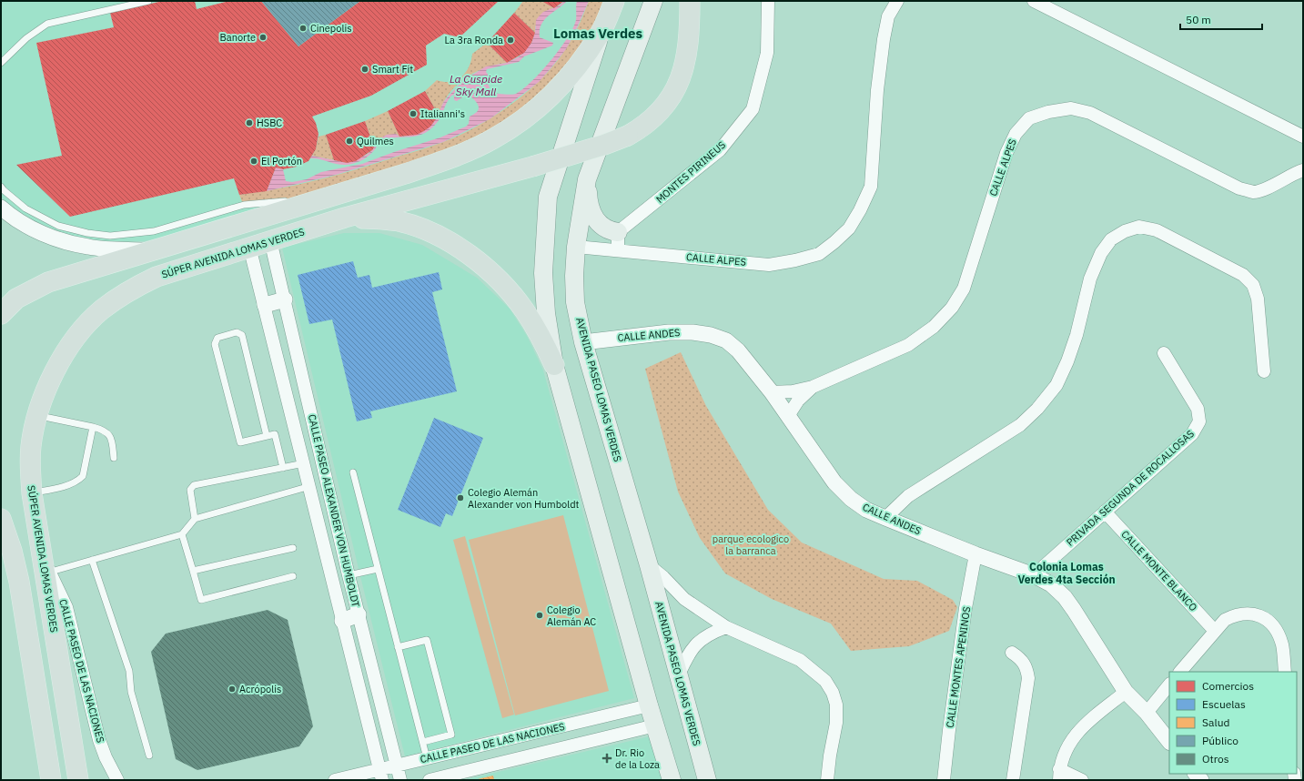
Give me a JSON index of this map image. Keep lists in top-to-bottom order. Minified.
{"streets":{"main road":["SÚPER AVENIDA LOMAS VERDES","AVENIDA PASEO LOMAS VERDES"],"street":["CALLE ALPES","MONTES PIRINEUS","CALLE ANDES","PRIVADA SEGUNDA DE ROCALLOSAS","CALLE PASEO ALEXANDER VON HUMBOLDT","CALLE MONTE BLANCO","CALLE MONTES APENINOS","CALLE PASEO DE LAS NACIONES"]},"crossings":[["CALLE ALPES","CALLE ANDES"],["CALLE ALPES","AVENIDA PASEO LOMAS VERDES"],["SÚPER AVENIDA LOMAS VERDES","CALLE PASEO ALEXANDER VON HUMBOLDT"],["SÚPER AVENIDA LOMAS VERDES","CALLE PASEO DE LAS NACIONES"],["CALLE ANDES","AVENIDA PASEO LOMAS VERDES"],["CALLE ANDES","PRIVADA SEGUNDA DE ROCALLOSAS"],["CALLE ANDES","CALLE MONTES APENINOS"],["PRIVADA SEGUNDA DE ROCALLOSAS","CALLE MONTE BLANCO"],["CALLE PASEO ALEXANDER VON HUMBOLDT","CALLE PASEO DE LAS NACIONES"]],"districts":["Lomas Verdes","Colonia Lomas Verdes 4ta Sección"],"water":["La Cuspide Sky Mall"],"parks":["parque ecologico la barranca"],"places":{"other":["Cinepolis","Banorte","La 3ra Ronda","Smart Fit","Italianni's","HSBC","Quilmes","El Portón","Colegio Alemán Alexander von Humboldt","Colegio Alemán AC","Acrópolis"],"health":["Dr. Rio de la Loza"]},"legend":["Comercios","Escuelas","Salud","Público","Otros"],"scale_bar":"50 m"}
